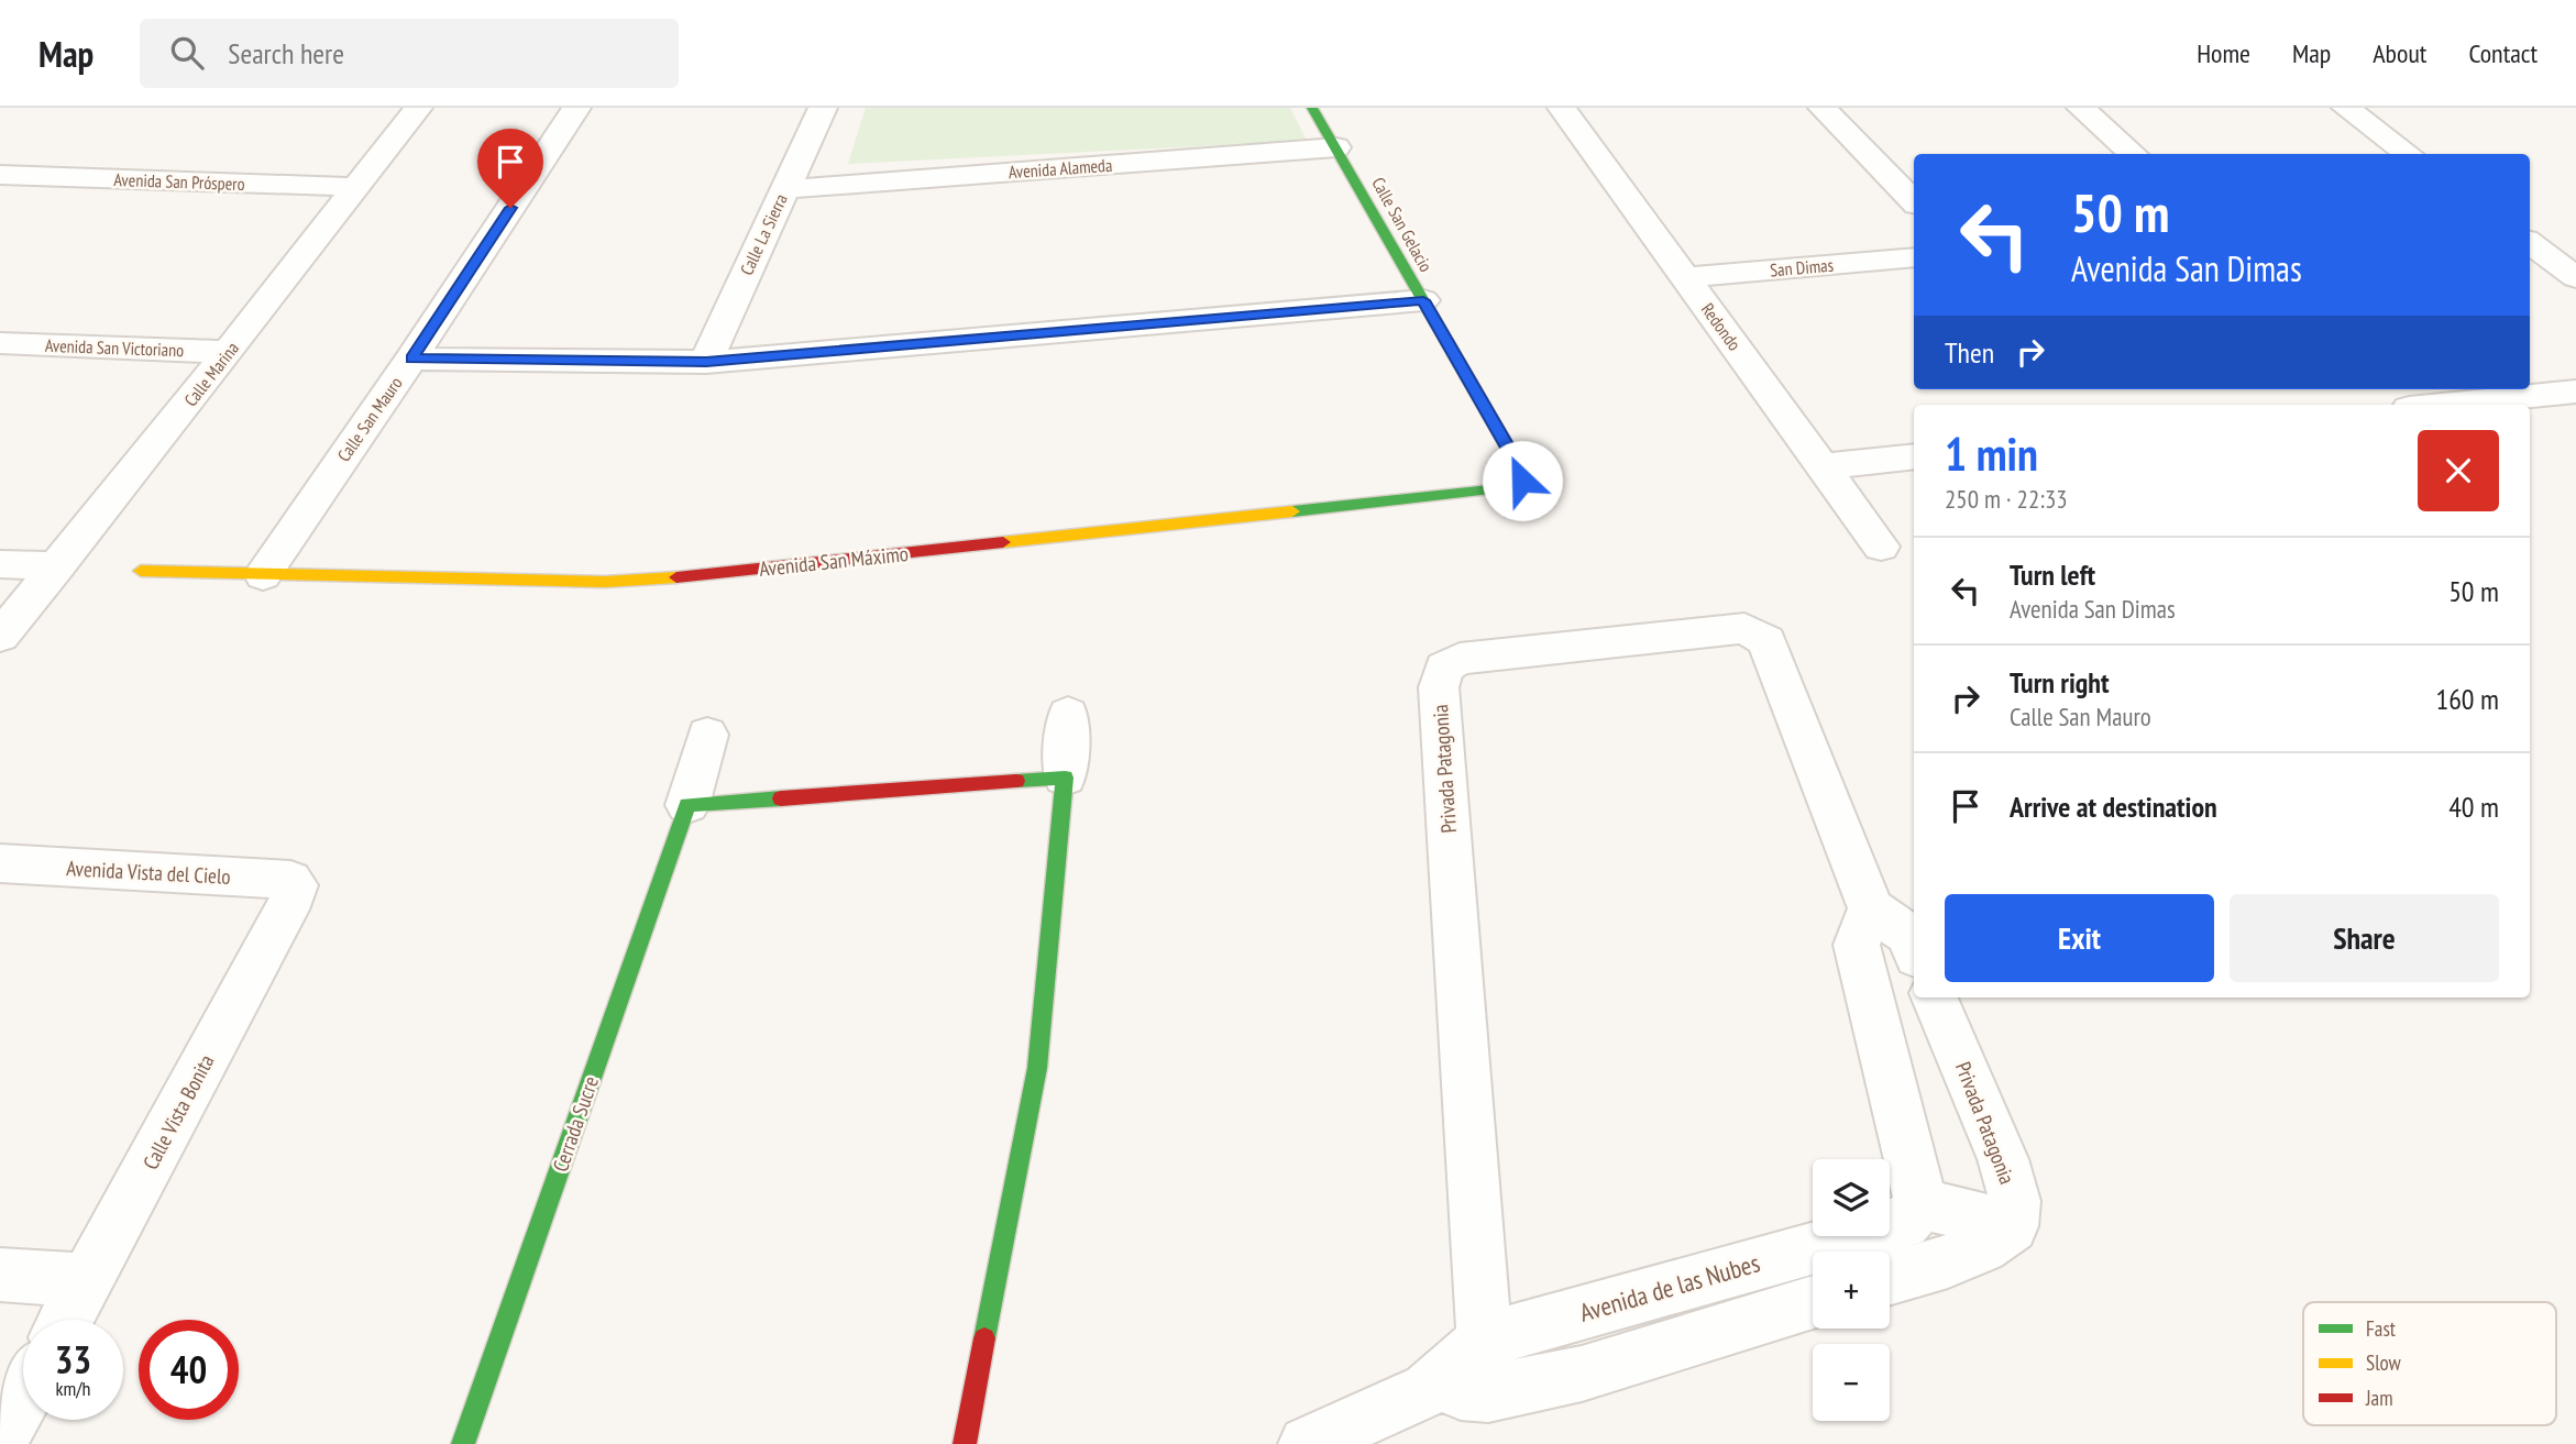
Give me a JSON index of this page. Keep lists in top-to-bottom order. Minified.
{"streets":{"street":["Avenida Alameda","Avenida San Próspero","Calle San Gelacio","Calle La Sierra","San Dimas","Redondo","Avenida San Victoriano","Calle Marina","Calle San Mauro","Avenida San Máximo","Privada Patagonia","Avenida Vista del Cielo","Calle Vista Bonita","Cerrada Sucre","Avenida de las Nubes"]},"crossings":[["Avenida Alameda","Calle San Gelacio"],["Avenida Alameda","Calle La Sierra"],["Avenida San Próspero","Calle Marina"],["Calle San Gelacio","Avenida San Máximo"],["San Dimas","Redondo"],["Avenida San Victoriano","Calle Marina"],["Calle San Mauro","Avenida San Máximo"],["Privada Patagonia","Avenida de las Nubes"],["Avenida Vista del Cielo","Calle Vista Bonita"]],"legend":["Fast","Slow","Jam"],"page":{"header":"Map","search":"Search here","nav":["Home","Map","About","Contact"],"turn":["50 m","Avenida San Dimas"],"then":"Then","heading":["1 min","250 m · 22:33"],"list":[{"name":"Turn left","note":"Avenida San Dimas","value":"50 m"},{"name":"Turn right","note":"Calle San Mauro","value":"160 m"},{"name":"Arrive at destination","value":"40 m"}],"buttons":["Exit","Share"],"map_buttons":["+","−"],"speed":"33 km/h","limit":"40"}}
